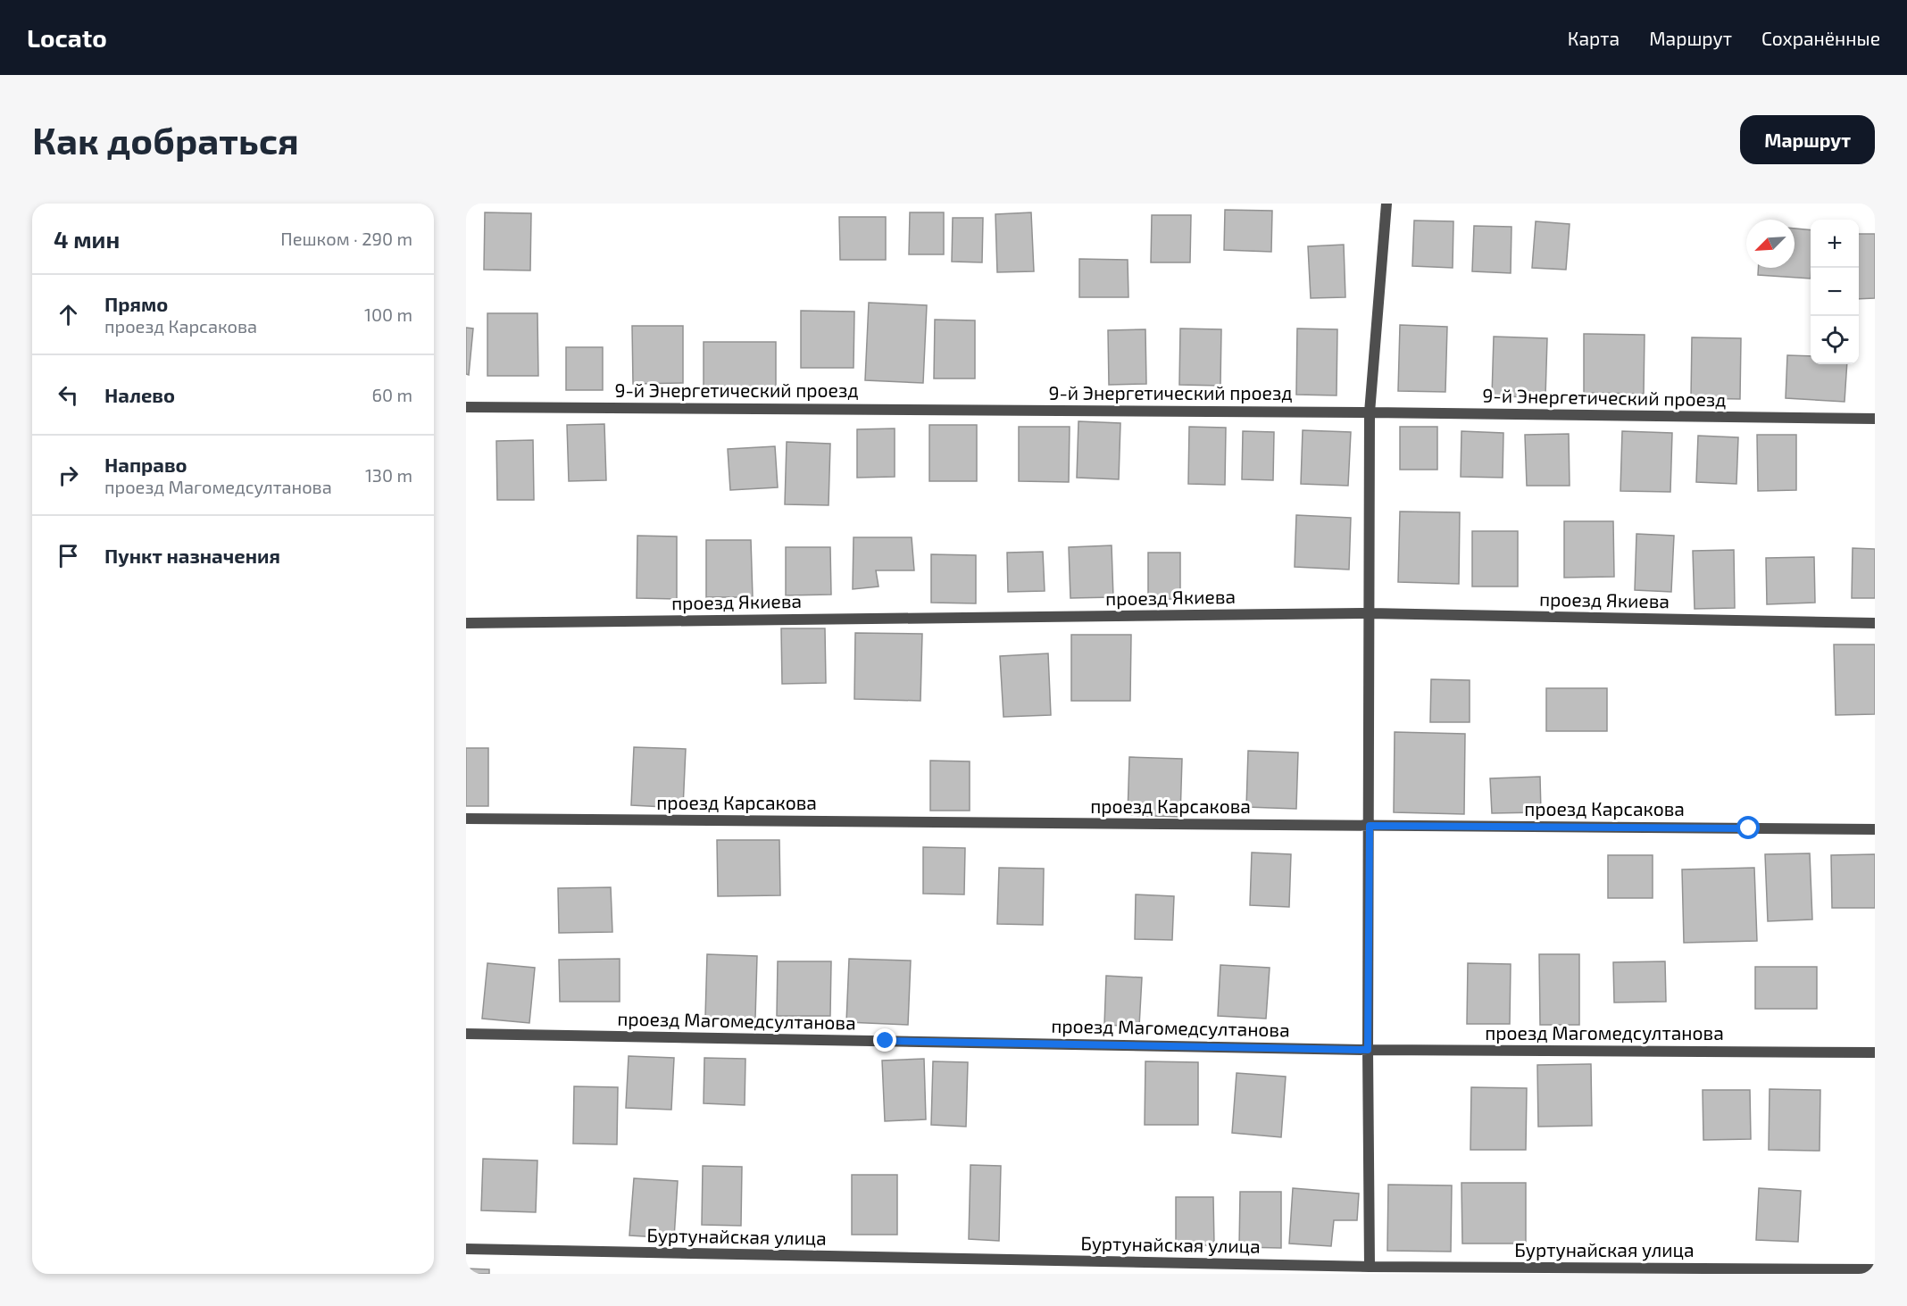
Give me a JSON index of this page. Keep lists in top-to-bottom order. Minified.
{"streets":{"street":["9-й Энергетический проезд","проезд Якиева","проезд Карсакова","проезд Магомедсултанова","Буртунайская улица"]},"north":"bottom left","page":{"header":"Locato","nav":["Карта","Маршрут","Сохранённые"],"buttons":"Маршрут","title":"Как добраться","heading":["4 мин","Пешком · 290 m"],"map_buttons":["+","−"],"list":[["Прямо","проезд Карсакова","100 m"],["Налево","60 m"],["Направо","проезд Магомедсултанова","130 m"],"Пункт назначения"]}}
